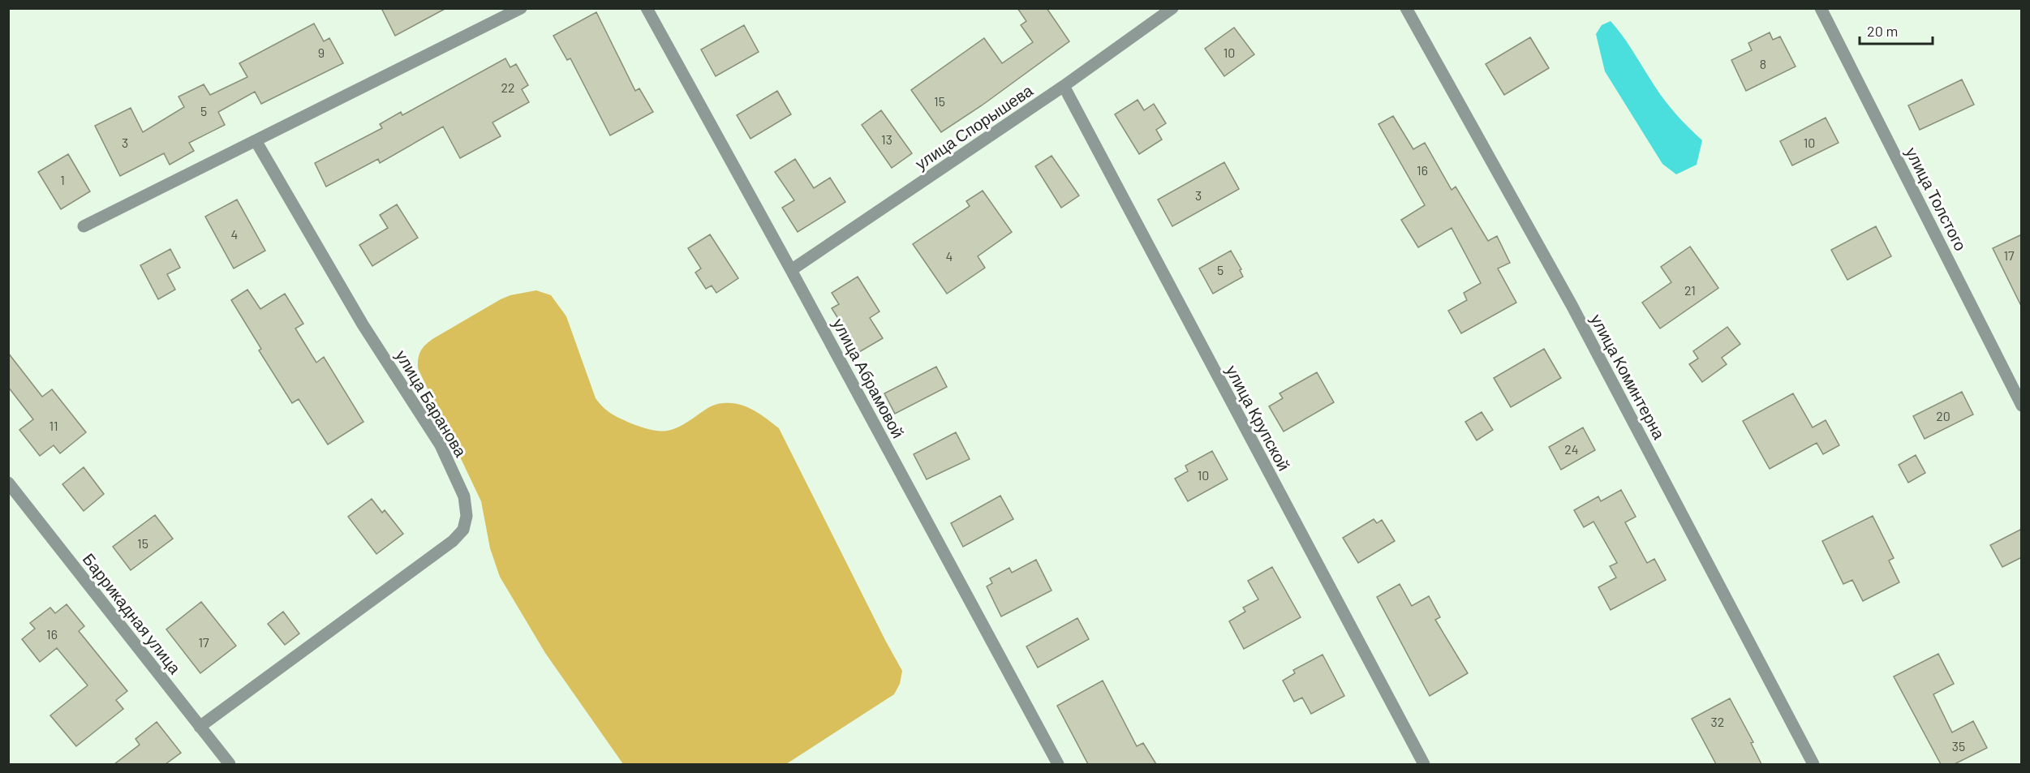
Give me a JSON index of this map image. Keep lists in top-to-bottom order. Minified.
{"streets":{"street":["улица Спорышева","улица Толстого","улица Коминтерна","улица Абрамовой","улица Баранова","улица Крупской","Баррикадная улица"]},"crossings":[["улица Спорышева","улица Абрамовой"],["улица Спорышева","улица Крупской"],["улица Баранова","Баррикадная улица"]],"house_numbers":["9","10","8","22","15","5","13","3","10","16","1","3","4","17","4","5","21","20","11","24","10","15","16","17","32","35"],"scale_bar":"20 m"}
